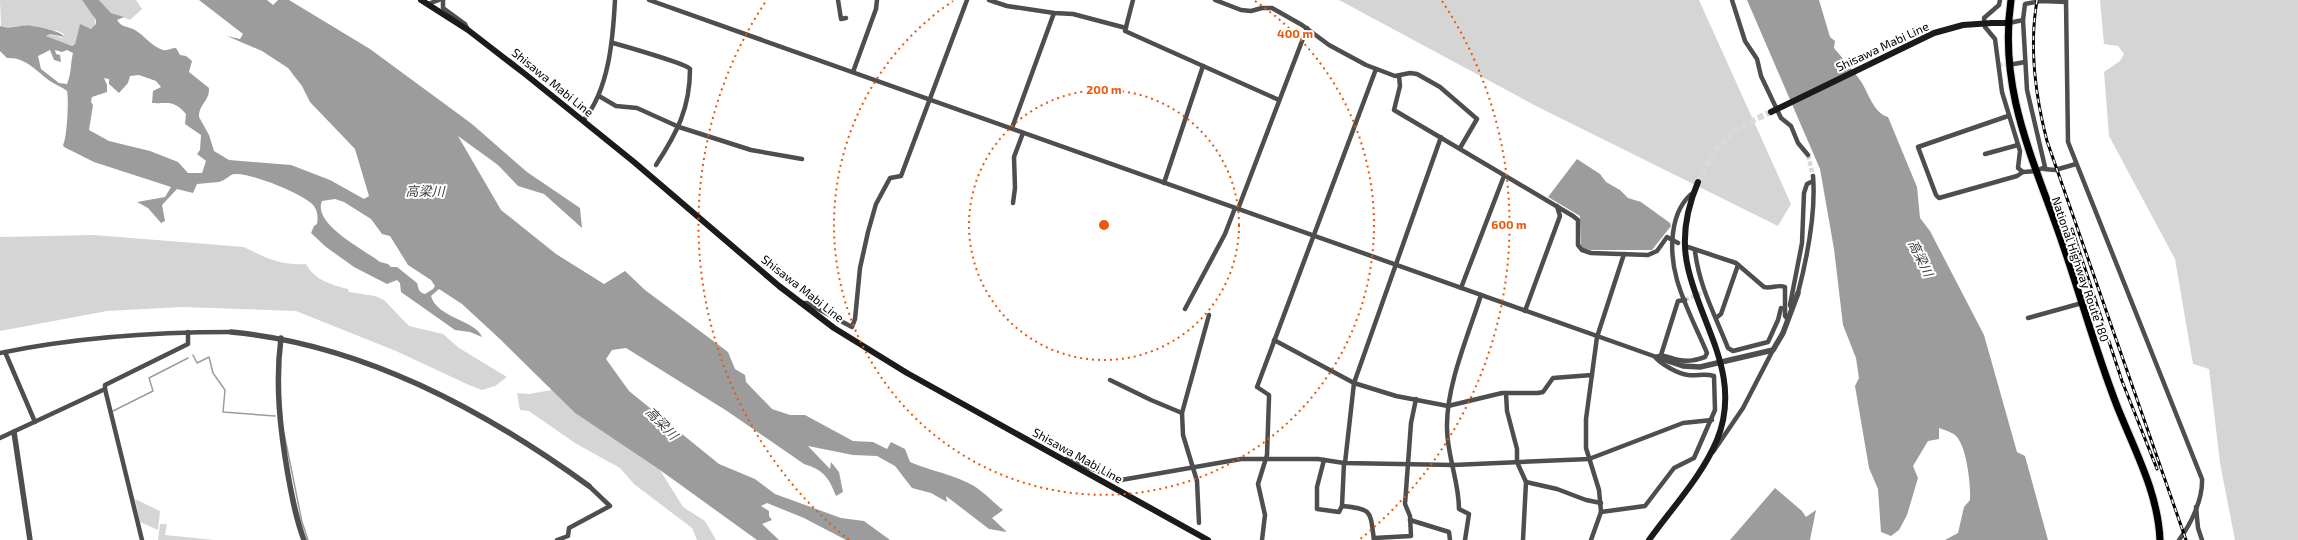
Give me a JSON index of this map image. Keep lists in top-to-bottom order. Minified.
{"streets":{"highway":["National Highway Route 180"],"main road":["Shisawa Mabi Line"]},"crossings":[["Shisawa Mabi Line","National Highway Route 180"]],"water":["高梁川"],"rings":["400 m","200 m","600 m"]}
